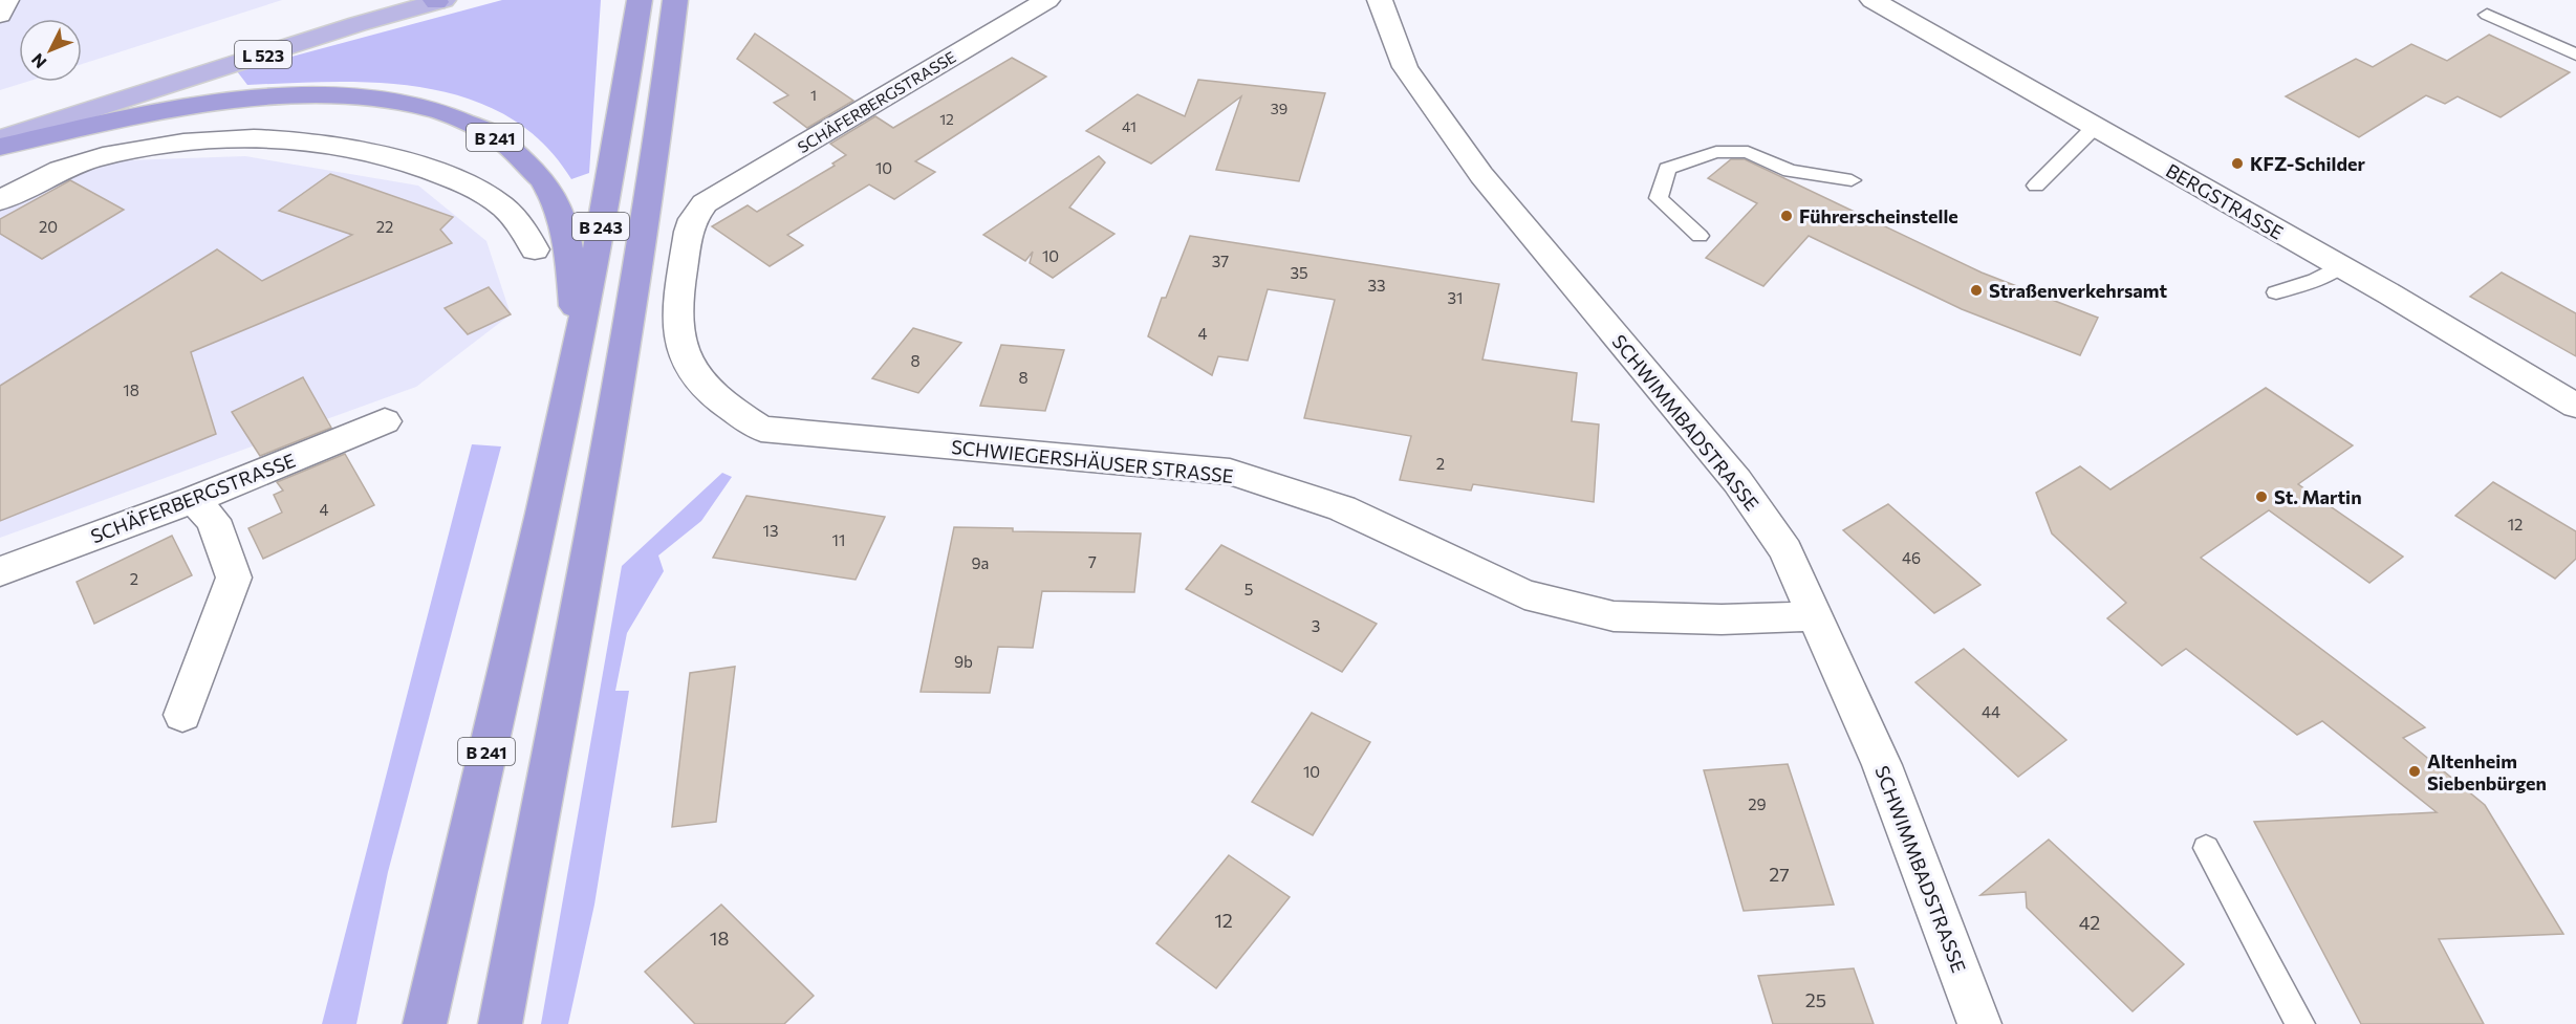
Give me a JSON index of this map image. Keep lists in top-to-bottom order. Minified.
{"streets":{"highway":["B 241","B 243"],"main road":["L 523"],"street":["SCHÄFERBERGSTRASSE","BERGSTRASSE","SCHWIMMBADSTRASSE","SCHWIEGERSHÄUSER STRASSE"]},"crossings":[["L 523","B 241"],["SCHÄFERBERGSTRASSE","SCHWIEGERSHÄUSER STRASSE"],["B 241","B 243"],["SCHWIMMBADSTRASSE","SCHWIEGERSHÄUSER STRASSE"]],"places":["KFZ-Schilder","Führerscheinstelle","Straßenverkehrsamt","St. Martin","Altenheim Siebenbürgen"],"house_numbers":["1","39","12","41","10","20","22","10","37","35","33","31","4","8","8","18","2","4","12","13","11","46","7","9a","2","5","3","9b","44","10","29","27","12","42","18","25"],"north":"bottom left"}
